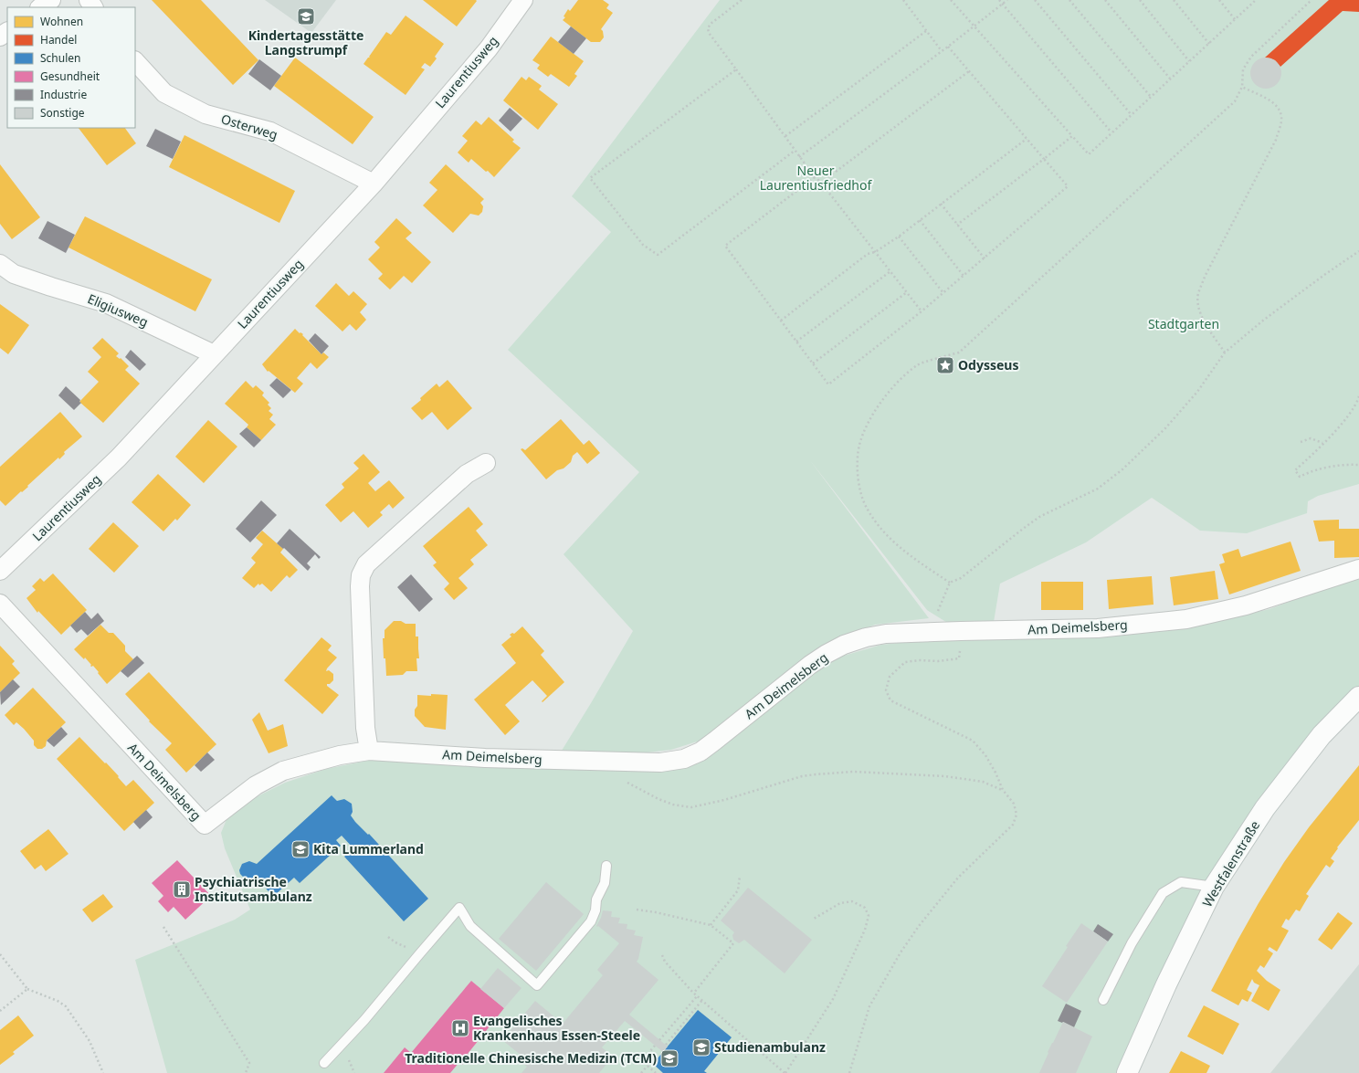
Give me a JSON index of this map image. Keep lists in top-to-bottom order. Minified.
{"streets":{"main road":["Westfalenstraße"],"street":["Laurentiusweg","Osterweg","Eligiusweg","Am Deimelsberg"]},"crossings":[["Laurentiusweg","Osterweg"],["Laurentiusweg","Eligiusweg"]],"parks":["Neuer Laurentiusfriedhof","Stadtgarten"],"places":{"school or university":["Kindertagesstätte Langstrumpf","Kita Lummerland","Studienambulanz","Traditionelle Chinesische Medizin (TCM)"],"place":["Odysseus"],"building":["Psychiatrische Institutsambulanz"],"hospital":["Evangelisches Krankenhaus Essen-Steele"]},"legend":["Wohnen","Handel","Schulen","Gesundheit","Industrie","Sonstige"]}
